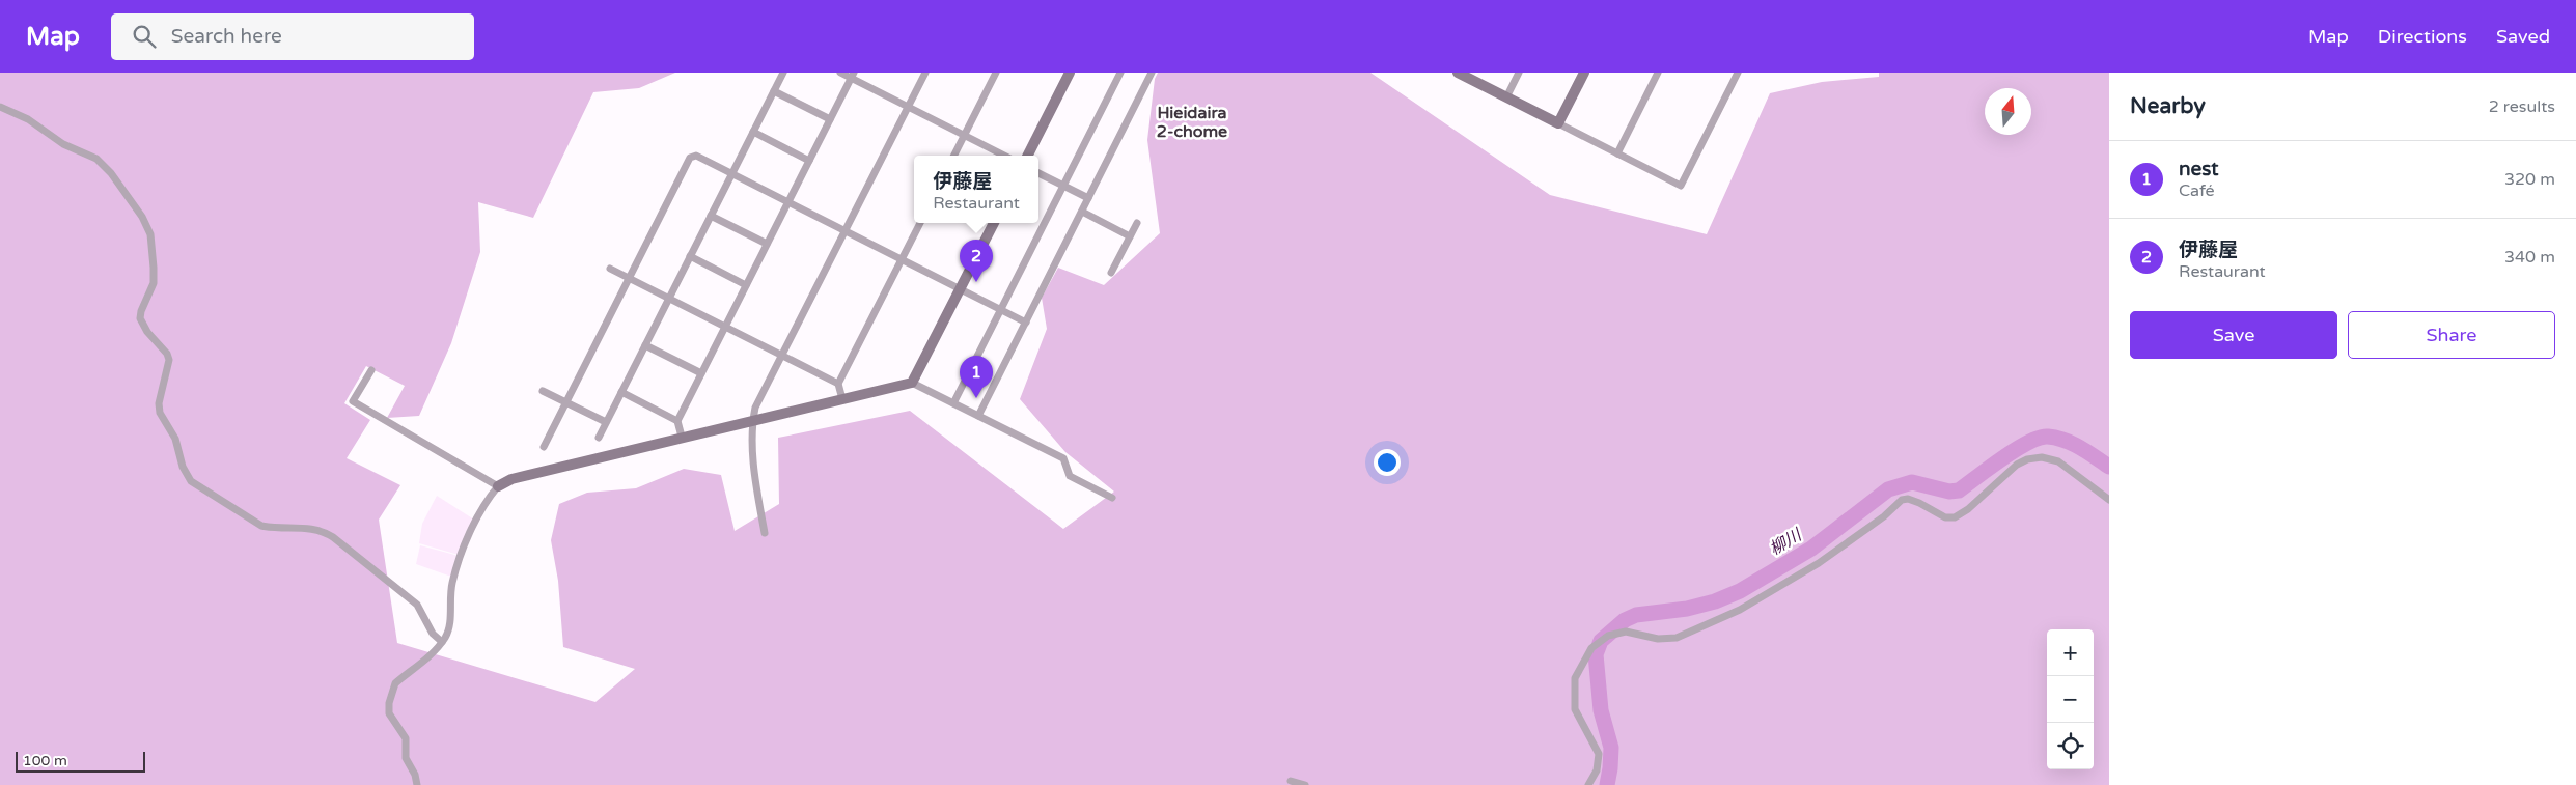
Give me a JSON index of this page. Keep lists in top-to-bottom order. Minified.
{"districts":["Hieidaira 2-chome"],"water":["柳川"],"scale_bar":"100 m","north":"top","page":{"header":"Map","search":"Search here","nav":["Map","Directions","Saved"],"heading":["Nearby","2 results"],"list":[{"mark":"1","name":"nest","note":"Café","value":"320 m"},{"mark":"2","name":"伊藤屋","note":"Restaurant","value":"340 m"}],"popup":["伊藤屋","Restaurant"],"pins":["2","1"],"buttons":["Save","Share"],"map_buttons":["+","−"],"scale":"100 m"}}
